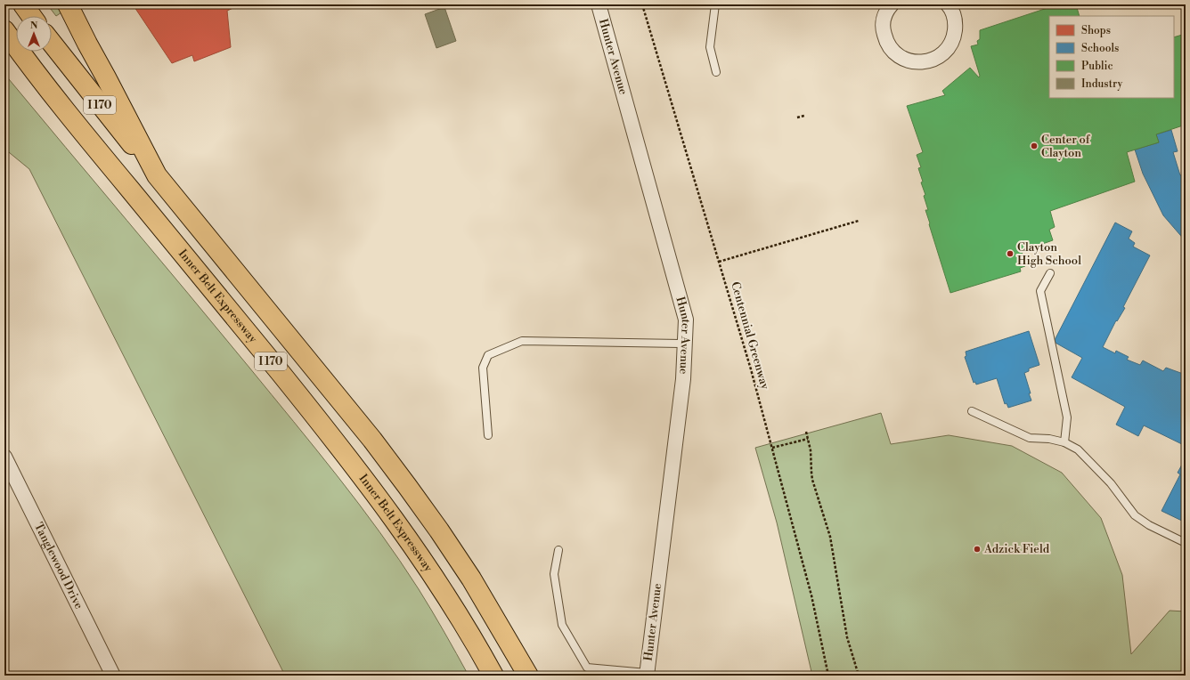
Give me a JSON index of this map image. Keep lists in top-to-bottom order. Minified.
{"streets":{"highway":["I 170","Inner Belt Expressway"],"street":["Hunter Avenue","Tanglewood Drive"],"path":["Centennial Greenway"]},"places":["Center of Clayton","Clayton High School","Adzick Field"],"legend":["Shops","Schools","Public","Industry"],"north":"top"}
